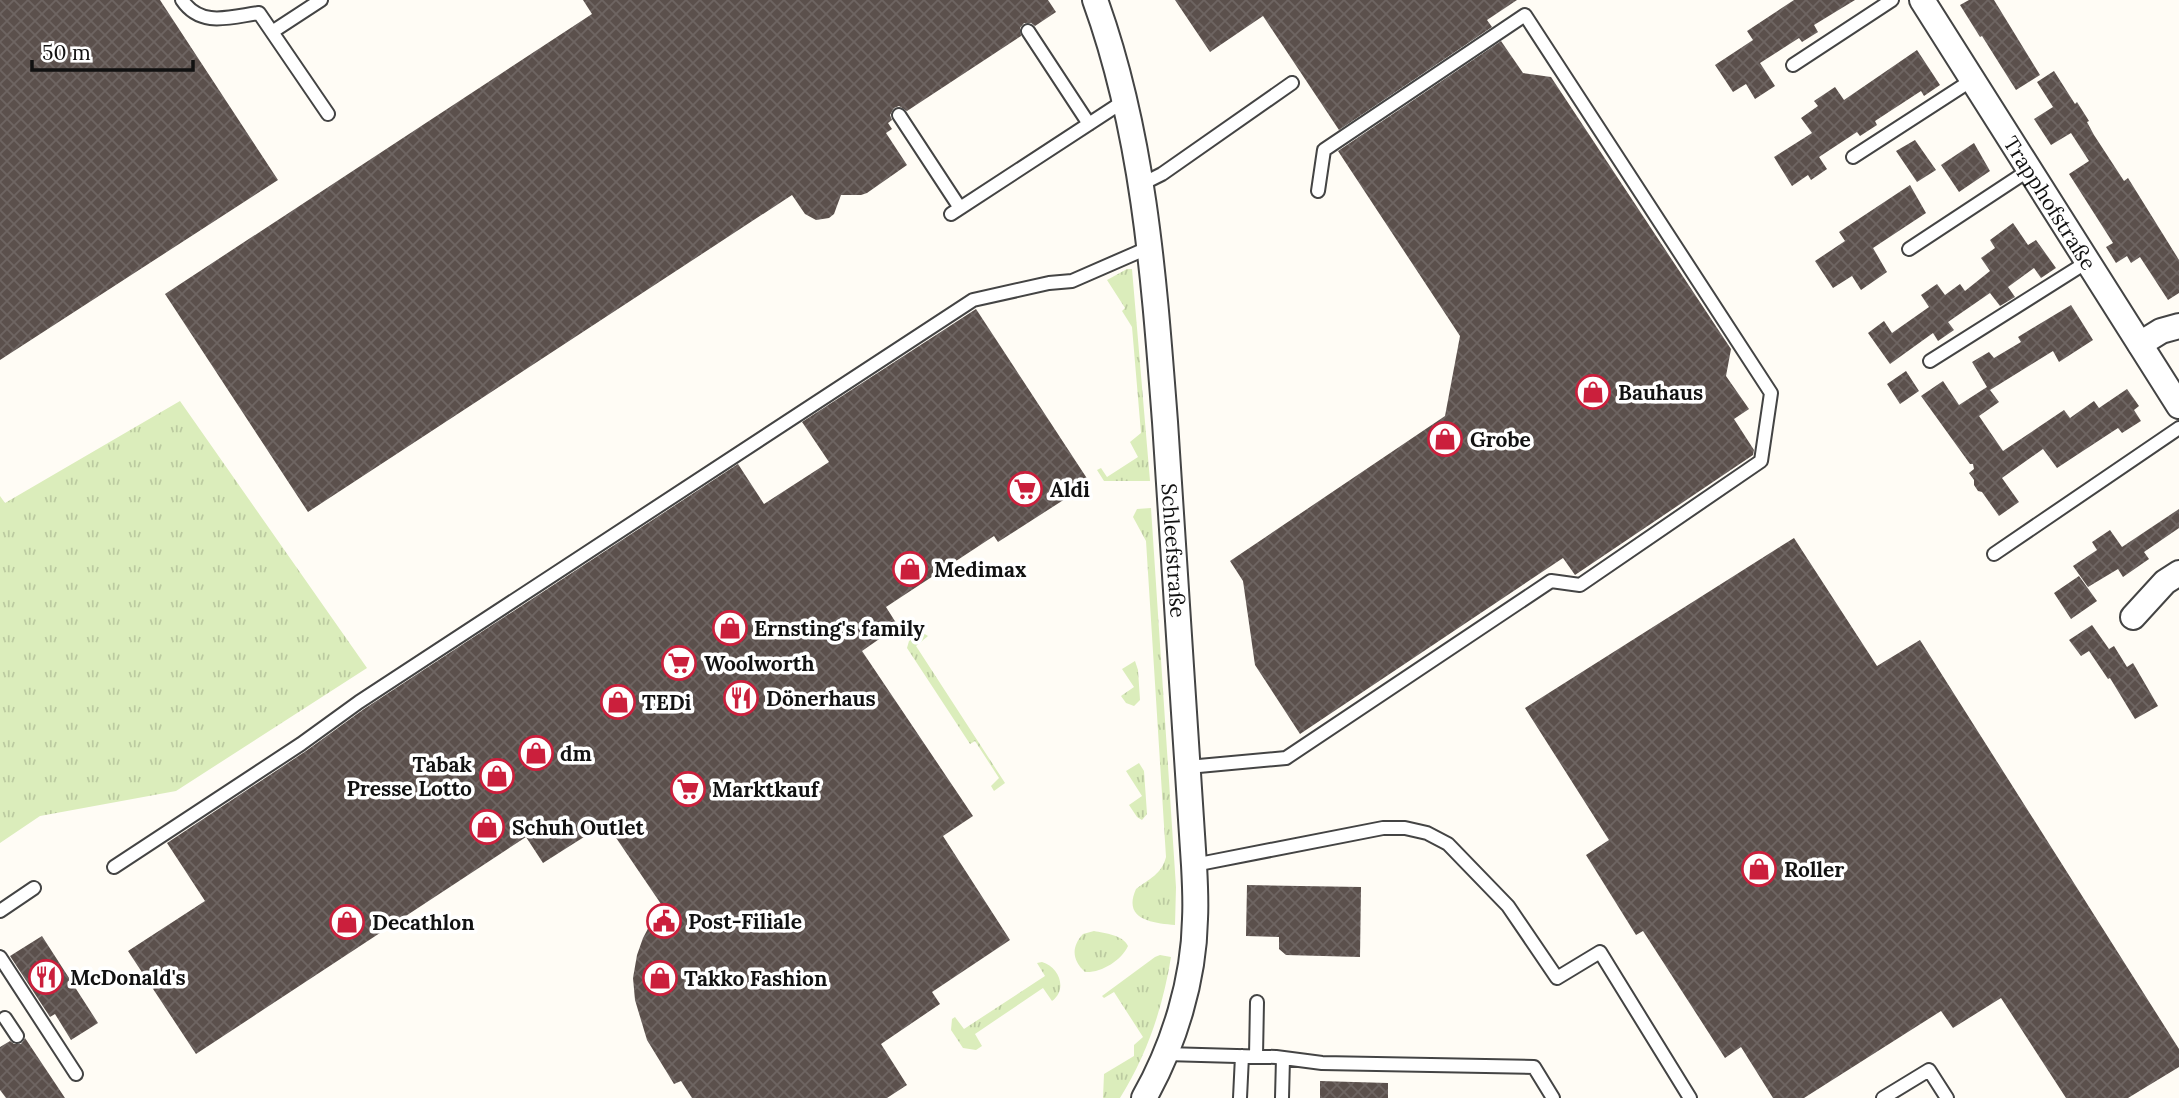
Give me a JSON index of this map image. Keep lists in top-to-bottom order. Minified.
{"streets":{"street":["Trapphofstraße","Schleefstraße"]},"places":{"shop":["Bauhaus","Grobe","Medimax","Ernsting's family","TEDi","dm","Tabak Presse Lotto","Schuh Outlet","Roller","Decathlon","Takko Fashion"],"supermarket":["Aldi","Woolworth","Marktkauf"],"restaurant":["Dönerhaus","McDonald's"],"public building":["Post-Filiale"]},"scale_bar":"50 m"}
